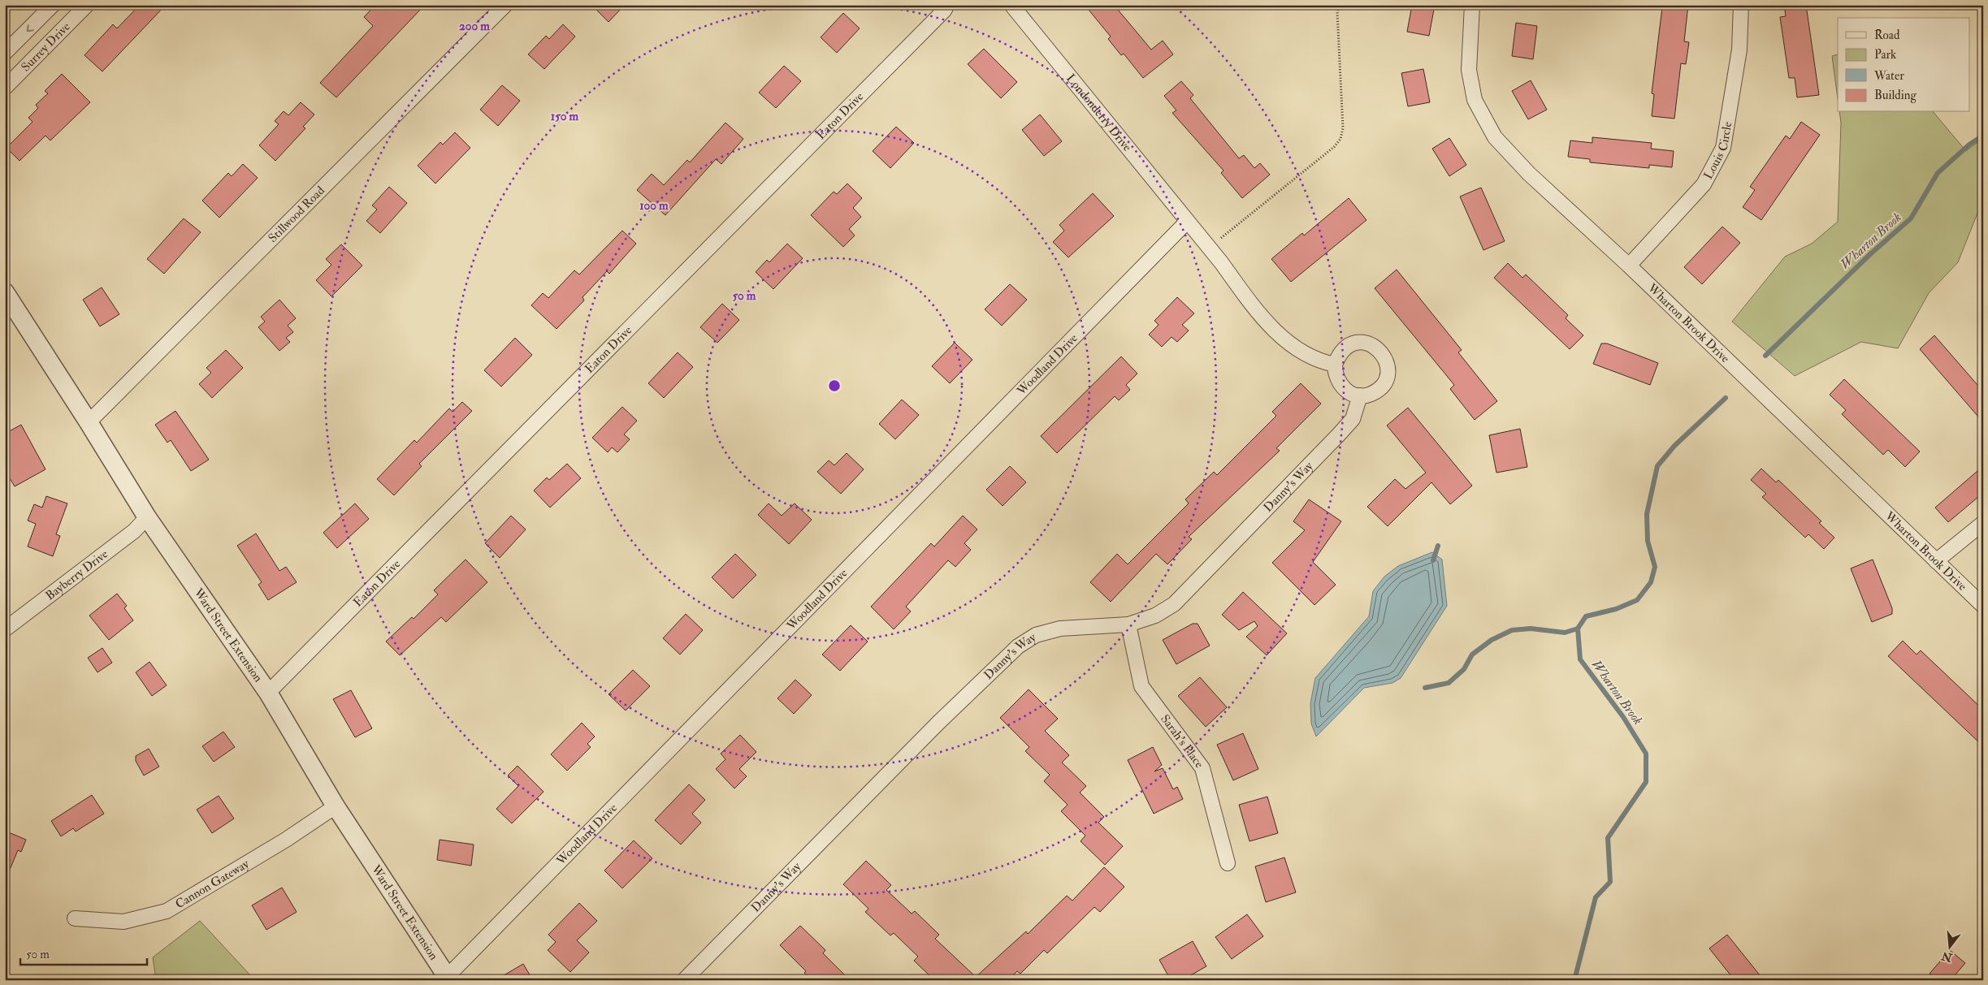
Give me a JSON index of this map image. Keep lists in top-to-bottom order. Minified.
{"streets":{"street":["Surrey Drive","Londonderry Drive","Eaton Drive","Louis Circle","Stillwood Road","Wharton Brook Drive","Woodland Drive","Danny's Way","Bayberry Drive","Ward Street Extension","Sarah's Place","Cannon Gateway"]},"crossings":[["Londonderry Drive","Woodland Drive"],["Eaton Drive","Ward Street Extension"],["Louis Circle","Wharton Brook Drive"],["Stillwood Road","Ward Street Extension"],["Woodland Drive","Ward Street Extension"],["Danny's Way","Sarah's Place"],["Bayberry Drive","Ward Street Extension"],["Ward Street Extension","Cannon Gateway"]],"water":["Wharton Brook"],"legend":["Road","Park","Water","Building"],"scale_bar":"50 m","north":"bottom","rings":["200 m","150 m","100 m","50 m"]}
